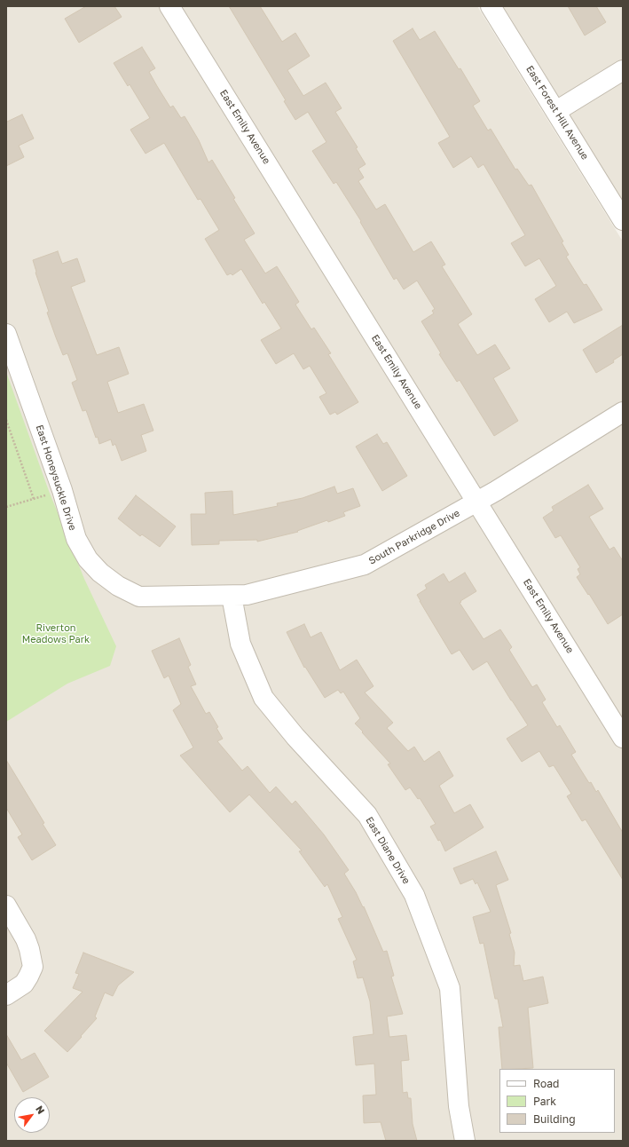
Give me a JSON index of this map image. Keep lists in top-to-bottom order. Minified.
{"streets":{"street":["East Forest Hill Avenue","East Emily Avenue","East Honeysuckle Drive","South Parkridge Drive","East Diane Drive"]},"crossings":[["East Emily Avenue","South Parkridge Drive"],["East Honeysuckle Drive","South Parkridge Drive"],["South Parkridge Drive","East Diane Drive"]],"parks":["Riverton Meadows Park"],"legend":["Road","Park","Building"],"north":"top right"}
